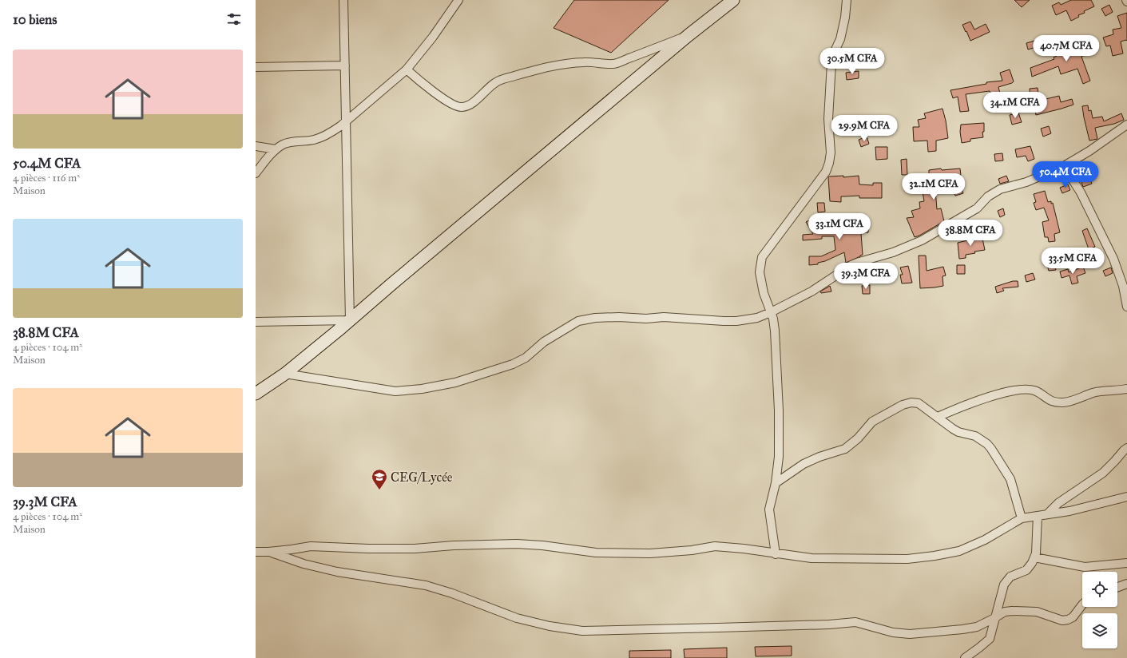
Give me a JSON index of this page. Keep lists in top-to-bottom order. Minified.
{"places":{"school or university":["CEG/Lycée"]},"page":{"heading":"10 biens","price":["40.7M CFA","30.5M CFA","34.1M CFA","29.9M CFA","50.4M CFA","32.1M CFA","33.1M CFA","38.8M CFA","33.5M CFA","39.3M CFA"],"list":[{"name":"50.4M CFA","note":"4 pièces · 116 m² · Maison"},{"name":"38.8M CFA","note":"4 pièces · 104 m² · Maison"},{"name":"39.3M CFA","note":"4 pièces · 104 m² · Maison"}]}}
